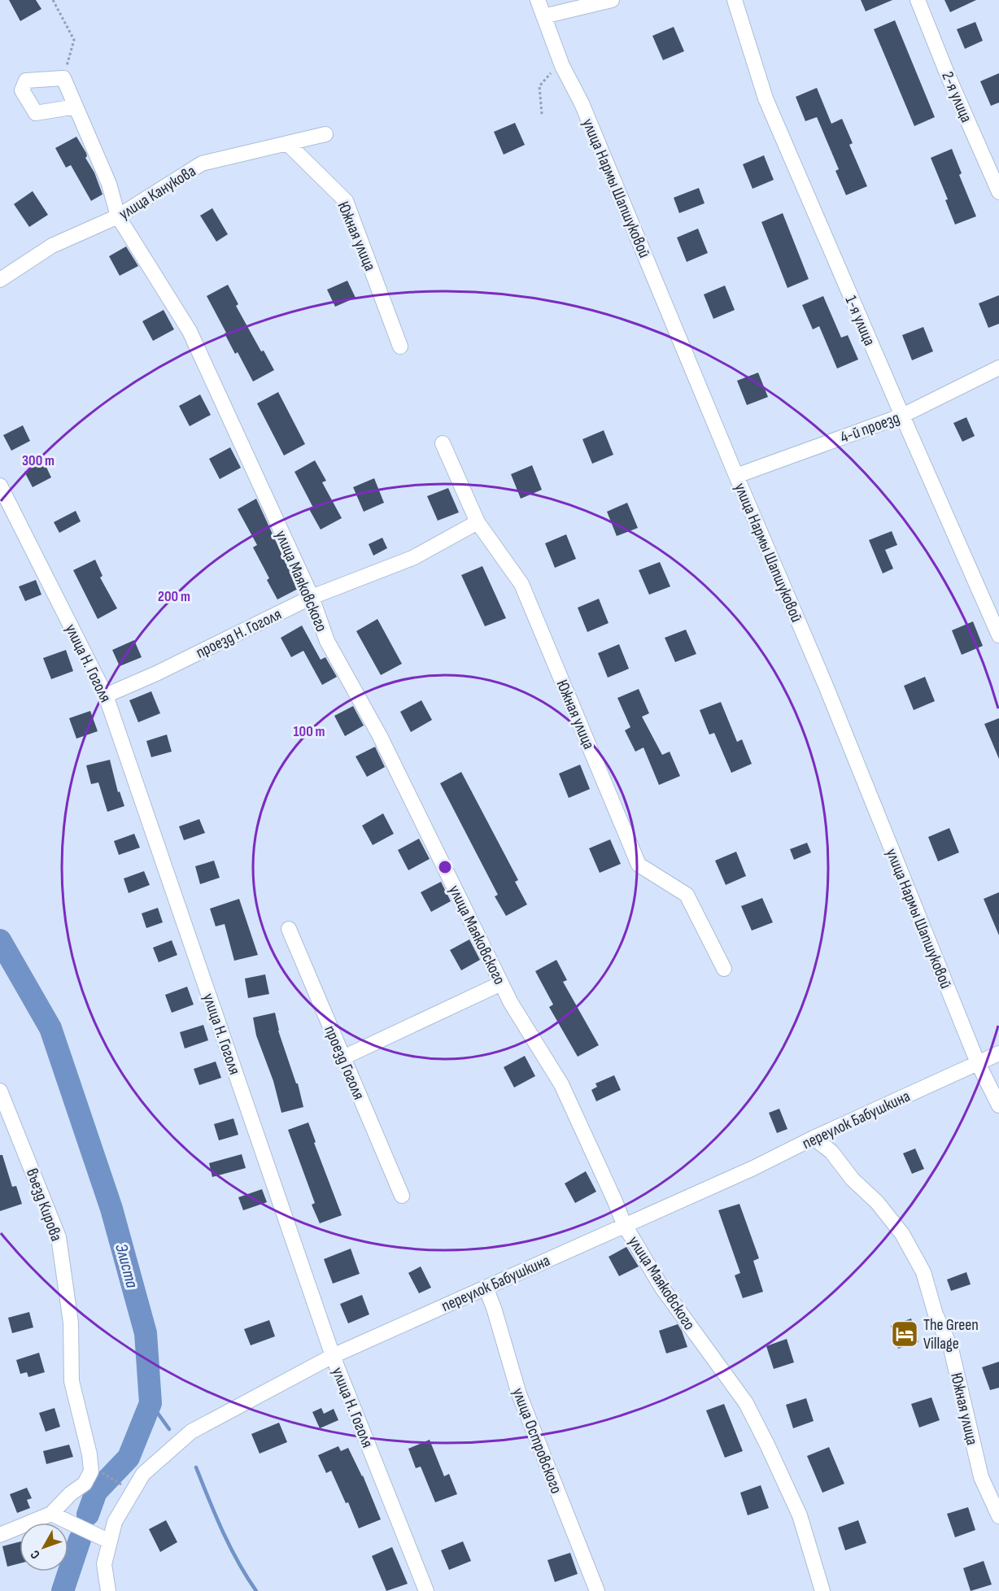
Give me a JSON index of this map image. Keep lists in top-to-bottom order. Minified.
{"streets":{"street":["2-я улица","улица Нармы Шапшуковой","улица Канукова","Южная улица","1-я улица","4-й проезд","улица Маяковского","проезд Н. Гоголя","улица Н. Гоголя","проезд Гоголя","переулок Бабушкина","въезд Кирова","улица Островского"]},"crossings":[["улица Нармы Шапшуковой","4-й проезд"],["улица Нармы Шапшуковой","переулок Бабушкина"],["улица Канукова","Южная улица"],["улица Канукова","улица Маяковского"],["Южная улица","проезд Н. Гоголя"],["Южная улица","переулок Бабушкина"],["1-я улица","4-й проезд"],["улица Маяковского","проезд Н. Гоголя"],["улица Маяковского","переулок Бабушкина"],["проезд Н. Гоголя","улица Н. Гоголя"],["улица Н. Гоголя","переулок Бабушкина"],["переулок Бабушкина","улица Островского"]],"water":["Элиста"],"places":{"hotel":["The Green Village"]},"north":"bottom left","rings":["300 m","200 m","100 m"]}
